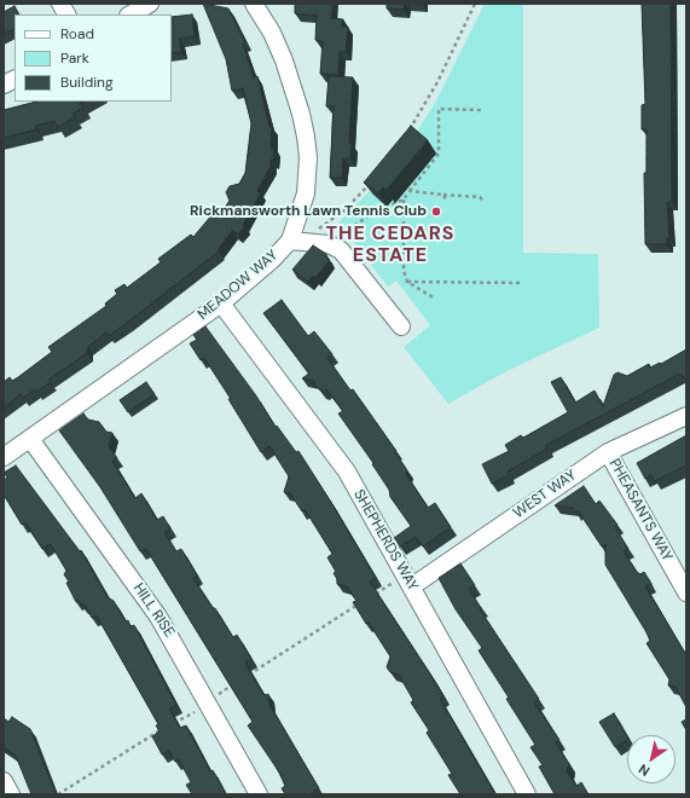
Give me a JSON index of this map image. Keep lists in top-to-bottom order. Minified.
{"streets":{"street":["MEADOW WAY","WEST WAY","PHEASANTS WAY","SHEPHERDS WAY","HILL RISE"]},"crossings":[["MEADOW WAY","SHEPHERDS WAY"],["MEADOW WAY","HILL RISE"],["WEST WAY","PHEASANTS WAY"],["WEST WAY","SHEPHERDS WAY"]],"districts":["THE CEDARS ESTATE"],"places":["Rickmansworth Lawn Tennis Club"],"legend":["Road","Park","Building"],"north":"bottom left"}
